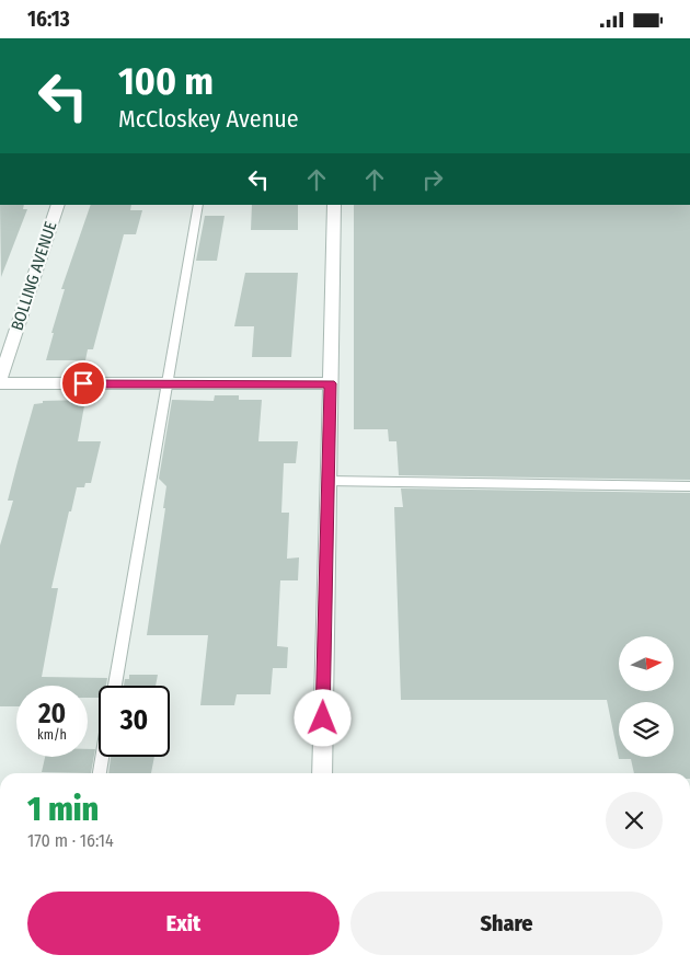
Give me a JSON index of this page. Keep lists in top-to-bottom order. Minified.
{"streets":{"street":["BOLLING AVENUE"]},"north":"right","page":{"status":"16:13","turn":["100 m","McCloskey Avenue"],"speed":"20 km/h","limit":"30","heading":["1 min","170 m · 16:14"],"buttons":["Exit","Share"]}}
